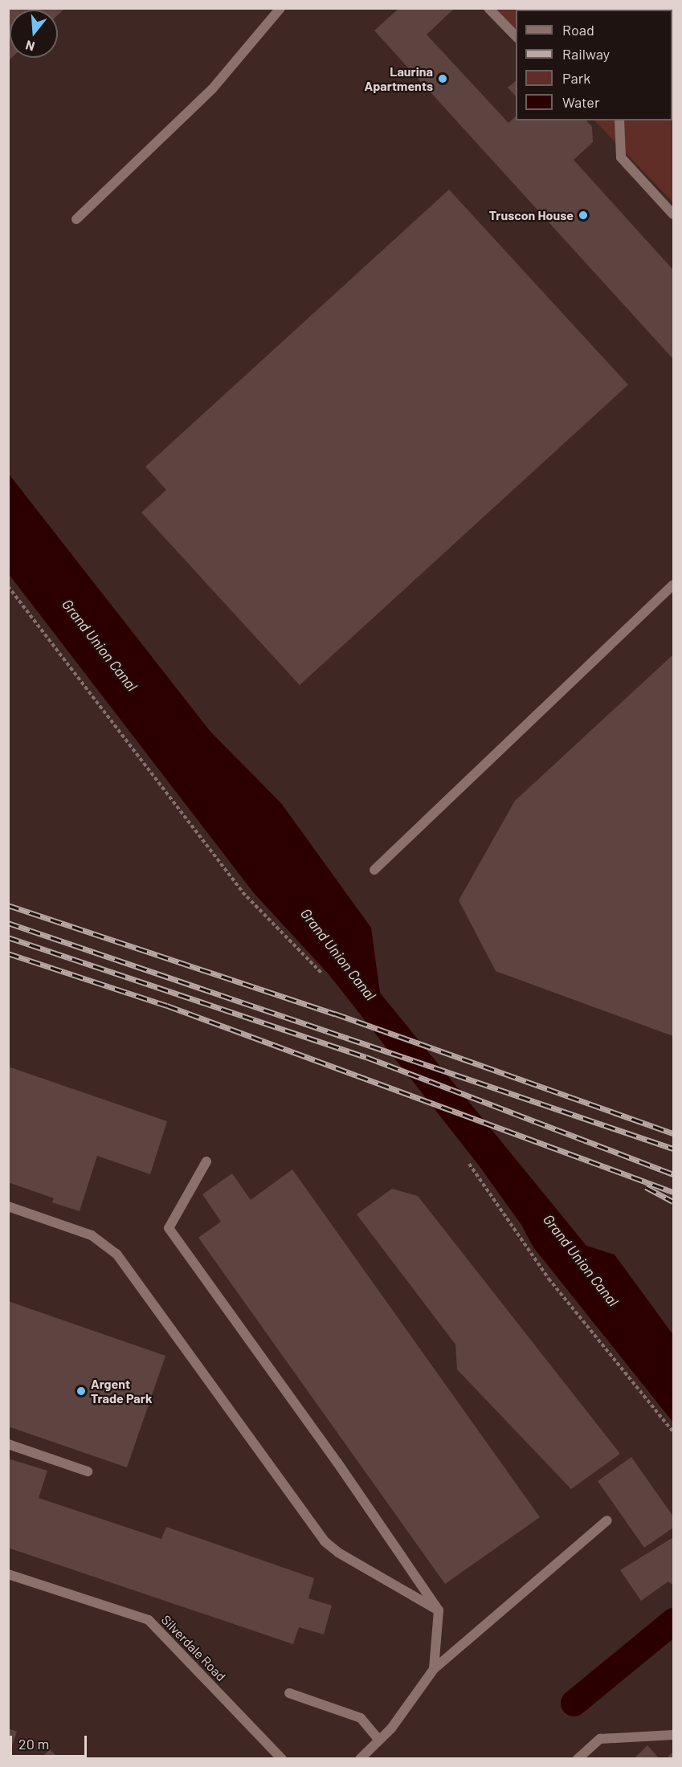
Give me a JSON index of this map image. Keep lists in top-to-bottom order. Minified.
{"streets":{"street":["Silverdale Road"]},"water":["Grand Union Canal"],"places":["Laurina Apartments","Truscon House","Argent Trade Park"],"legend":["Road","Railway","Park","Water"],"scale_bar":"20 m","north":"bottom"}
